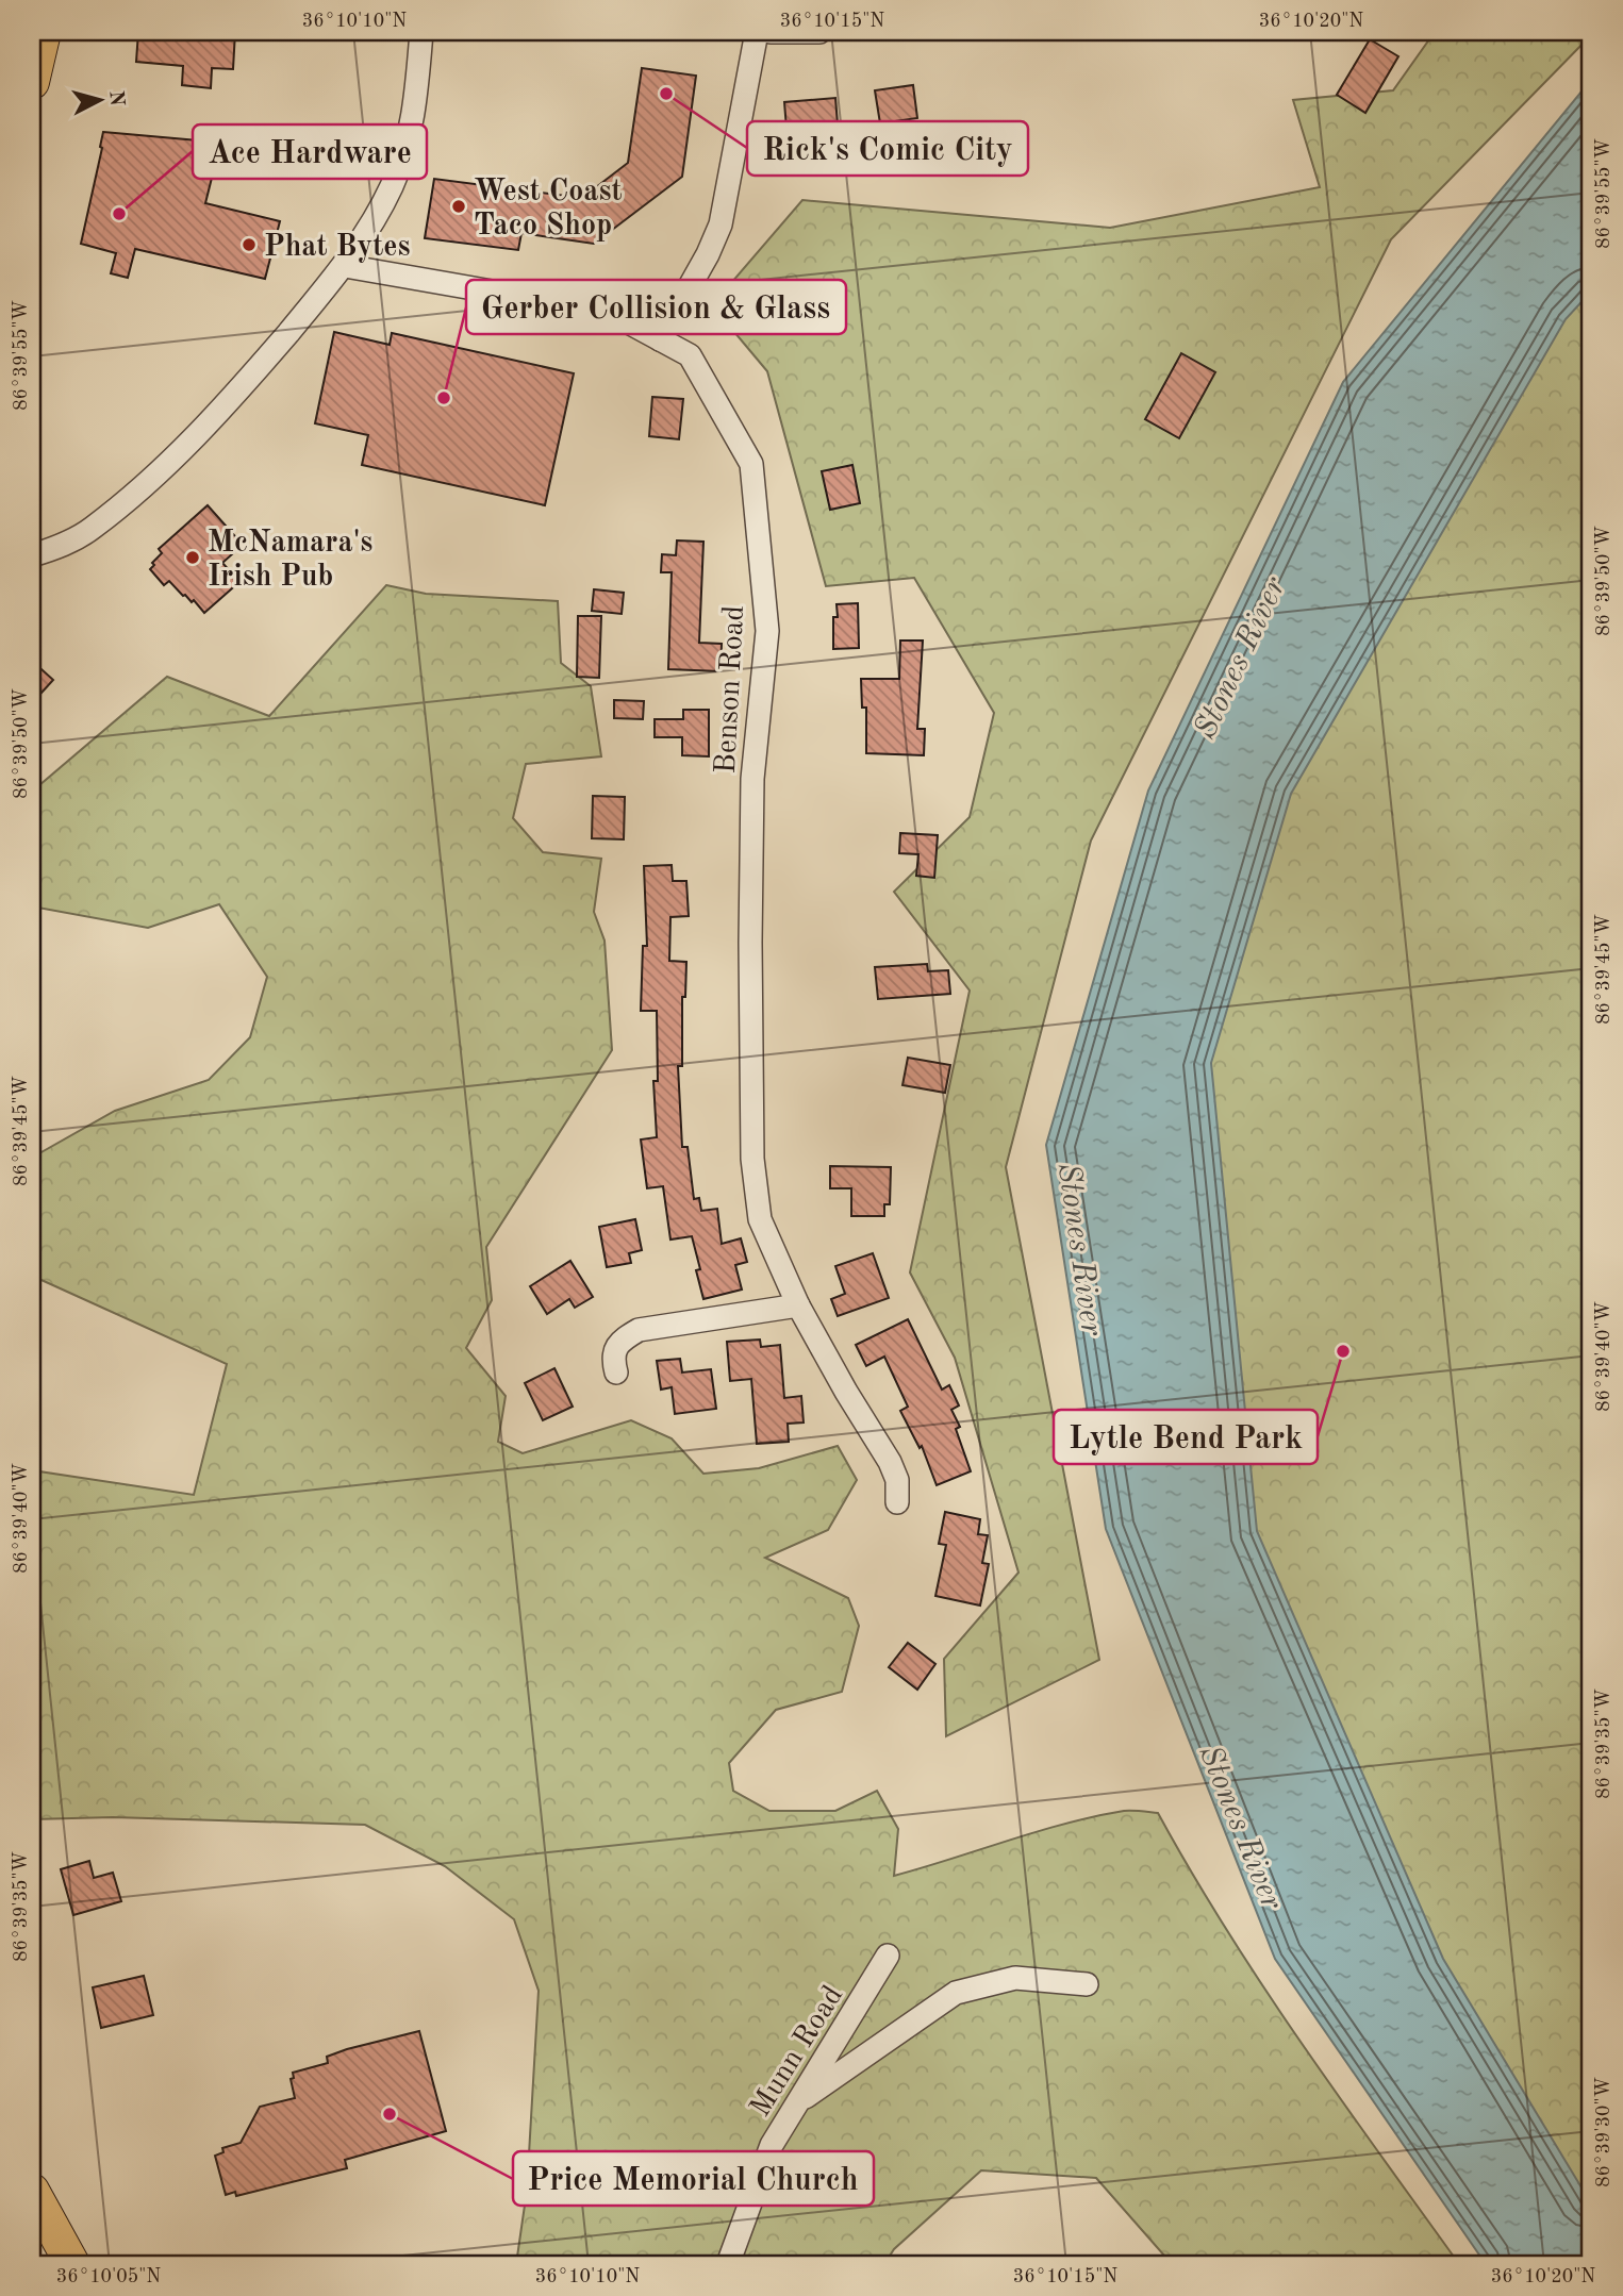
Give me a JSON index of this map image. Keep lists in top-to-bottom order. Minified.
{"streets":{"street":["Benson Road","Munn Road"]},"water":["Stones River"],"places":["Rick's Comic City","West Coast Taco Shop","Ace Hardware","Phat Bytes","Gerber Collision & Glass","McNamara's Irish Pub","Lytle Bend Park","Price Memorial Church"],"north":"right","coordinates":["36°10'10\"N","36°10'15\"N","36°10'20\"N","86°39'55\"W","86°39'50\"W","86°39'45\"W","86°39'40\"W","86°39'35\"W","86°39'30\"W","36°10'05\"N"]}
